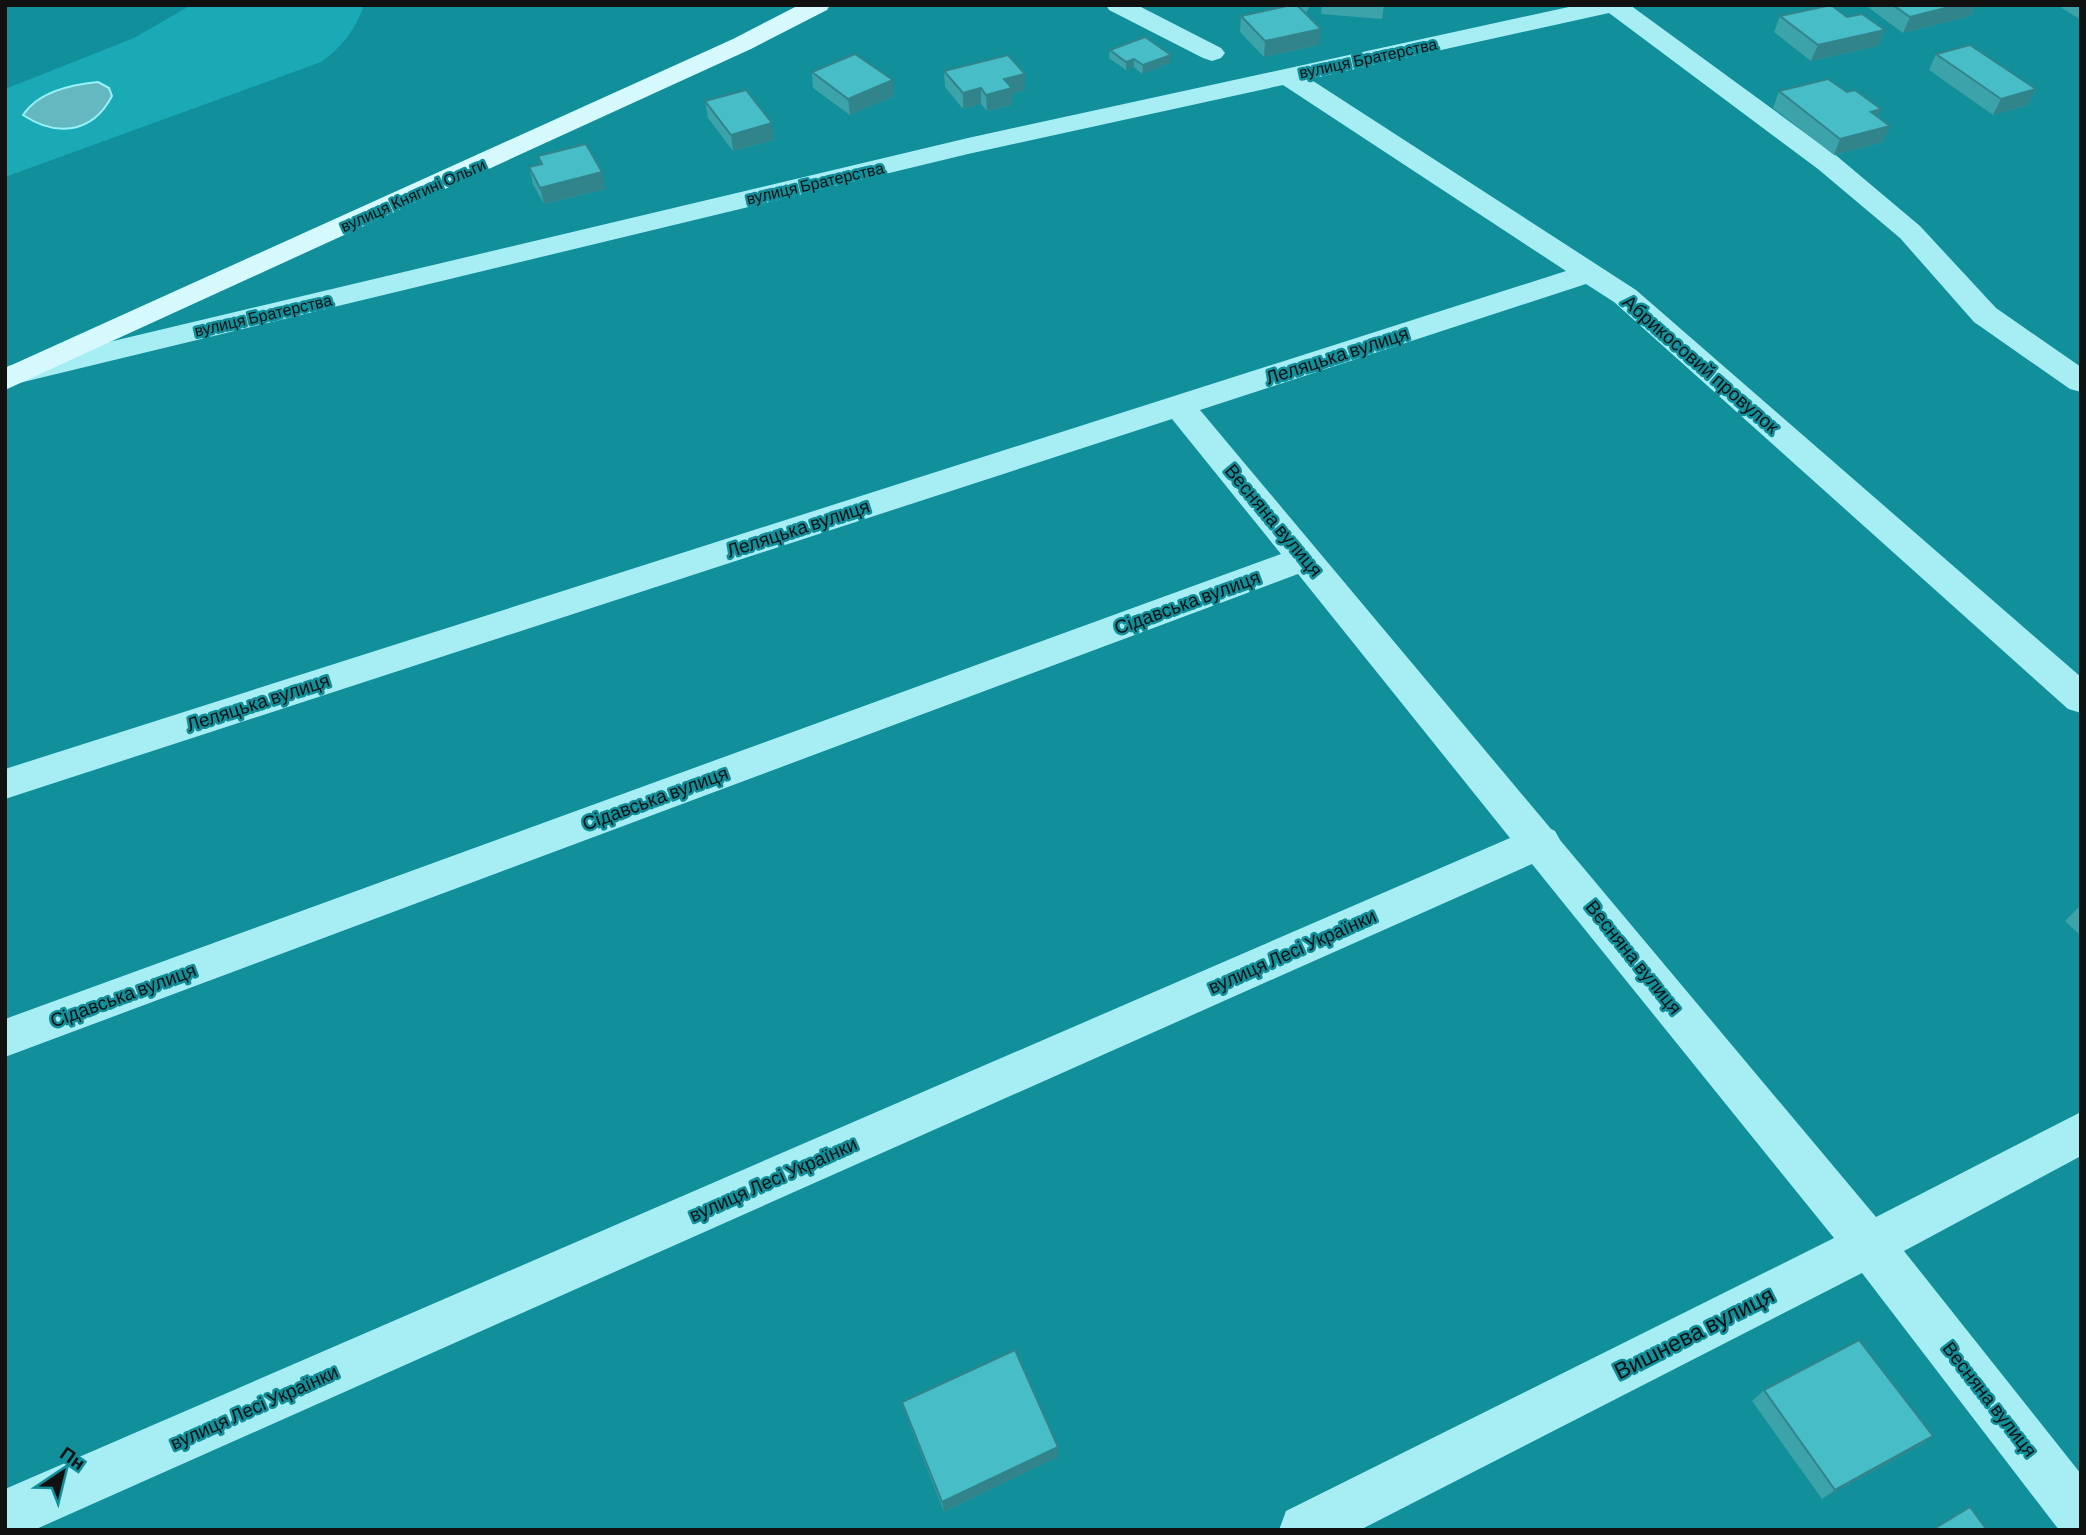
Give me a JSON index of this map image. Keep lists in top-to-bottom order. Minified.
{"streets":{"street":["вулиця Братерства","вулиця Княгині Ольги","Леляцька вулиця","Абрикосовий провулок","Весняна вулиця","Сідавська вулиця","вулиця Лесі Українки","Вишнева вулиця"]},"crossings":[["вулиця Братерства","вулиця Княгині Ольги"],["вулиця Братерства","Абрикосовий провулок"],["Леляцька вулиця","Абрикосовий провулок"],["Леляцька вулиця","Весняна вулиця"],["Весняна вулиця","Сідавська вулиця"],["Весняна вулиця","вулиця Лесі Українки"],["Весняна вулиця","Вишнева вулиця"]],"north":"top right"}
